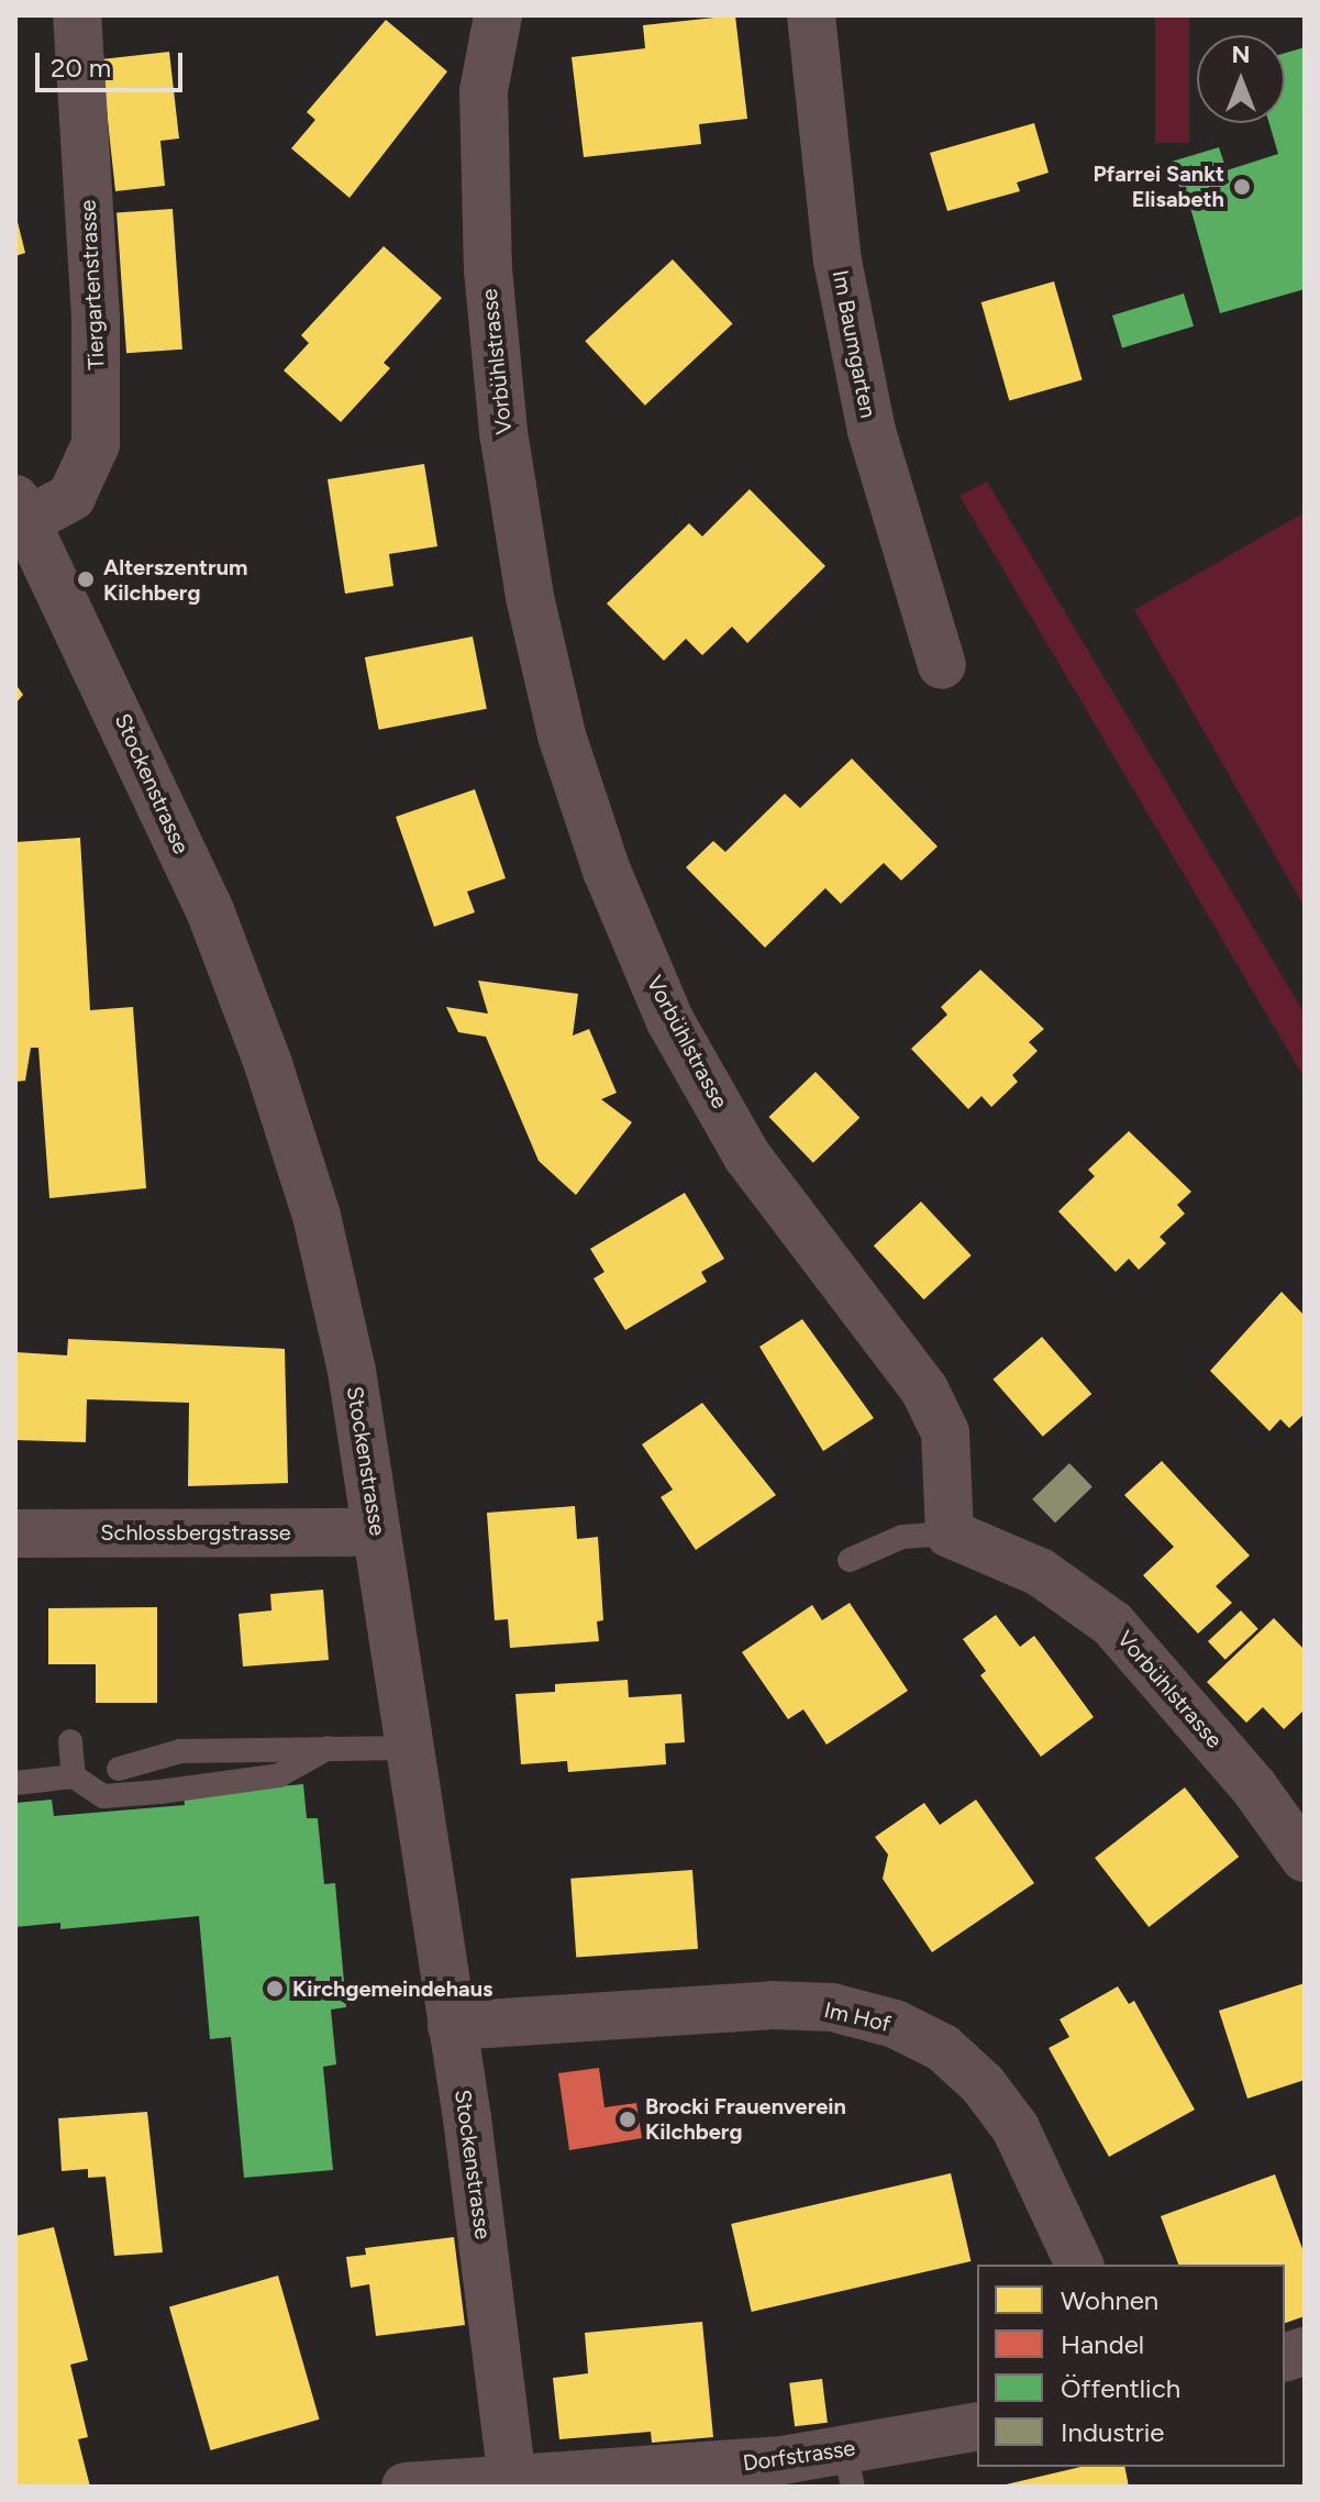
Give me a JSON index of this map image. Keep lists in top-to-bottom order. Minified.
{"streets":{"street":["Tiergartenstrasse","Im Baumgarten","Vorbühlstrasse","Stockenstrasse","Schlossbergstrasse","Im Hof","Dorfstrasse"]},"crossings":[["Tiergartenstrasse","Stockenstrasse"],["Stockenstrasse","Schlossbergstrasse"],["Stockenstrasse","Im Hof"],["Stockenstrasse","Dorfstrasse"]],"places":["Pfarrei Sankt Elisabeth","Alterszentrum Kilchberg","Kirchgemeindehaus","Brocki Frauenverein Kilchberg"],"legend":["Wohnen","Handel","Öffentlich","Industrie"],"scale_bar":"20 m","north":"top"}
